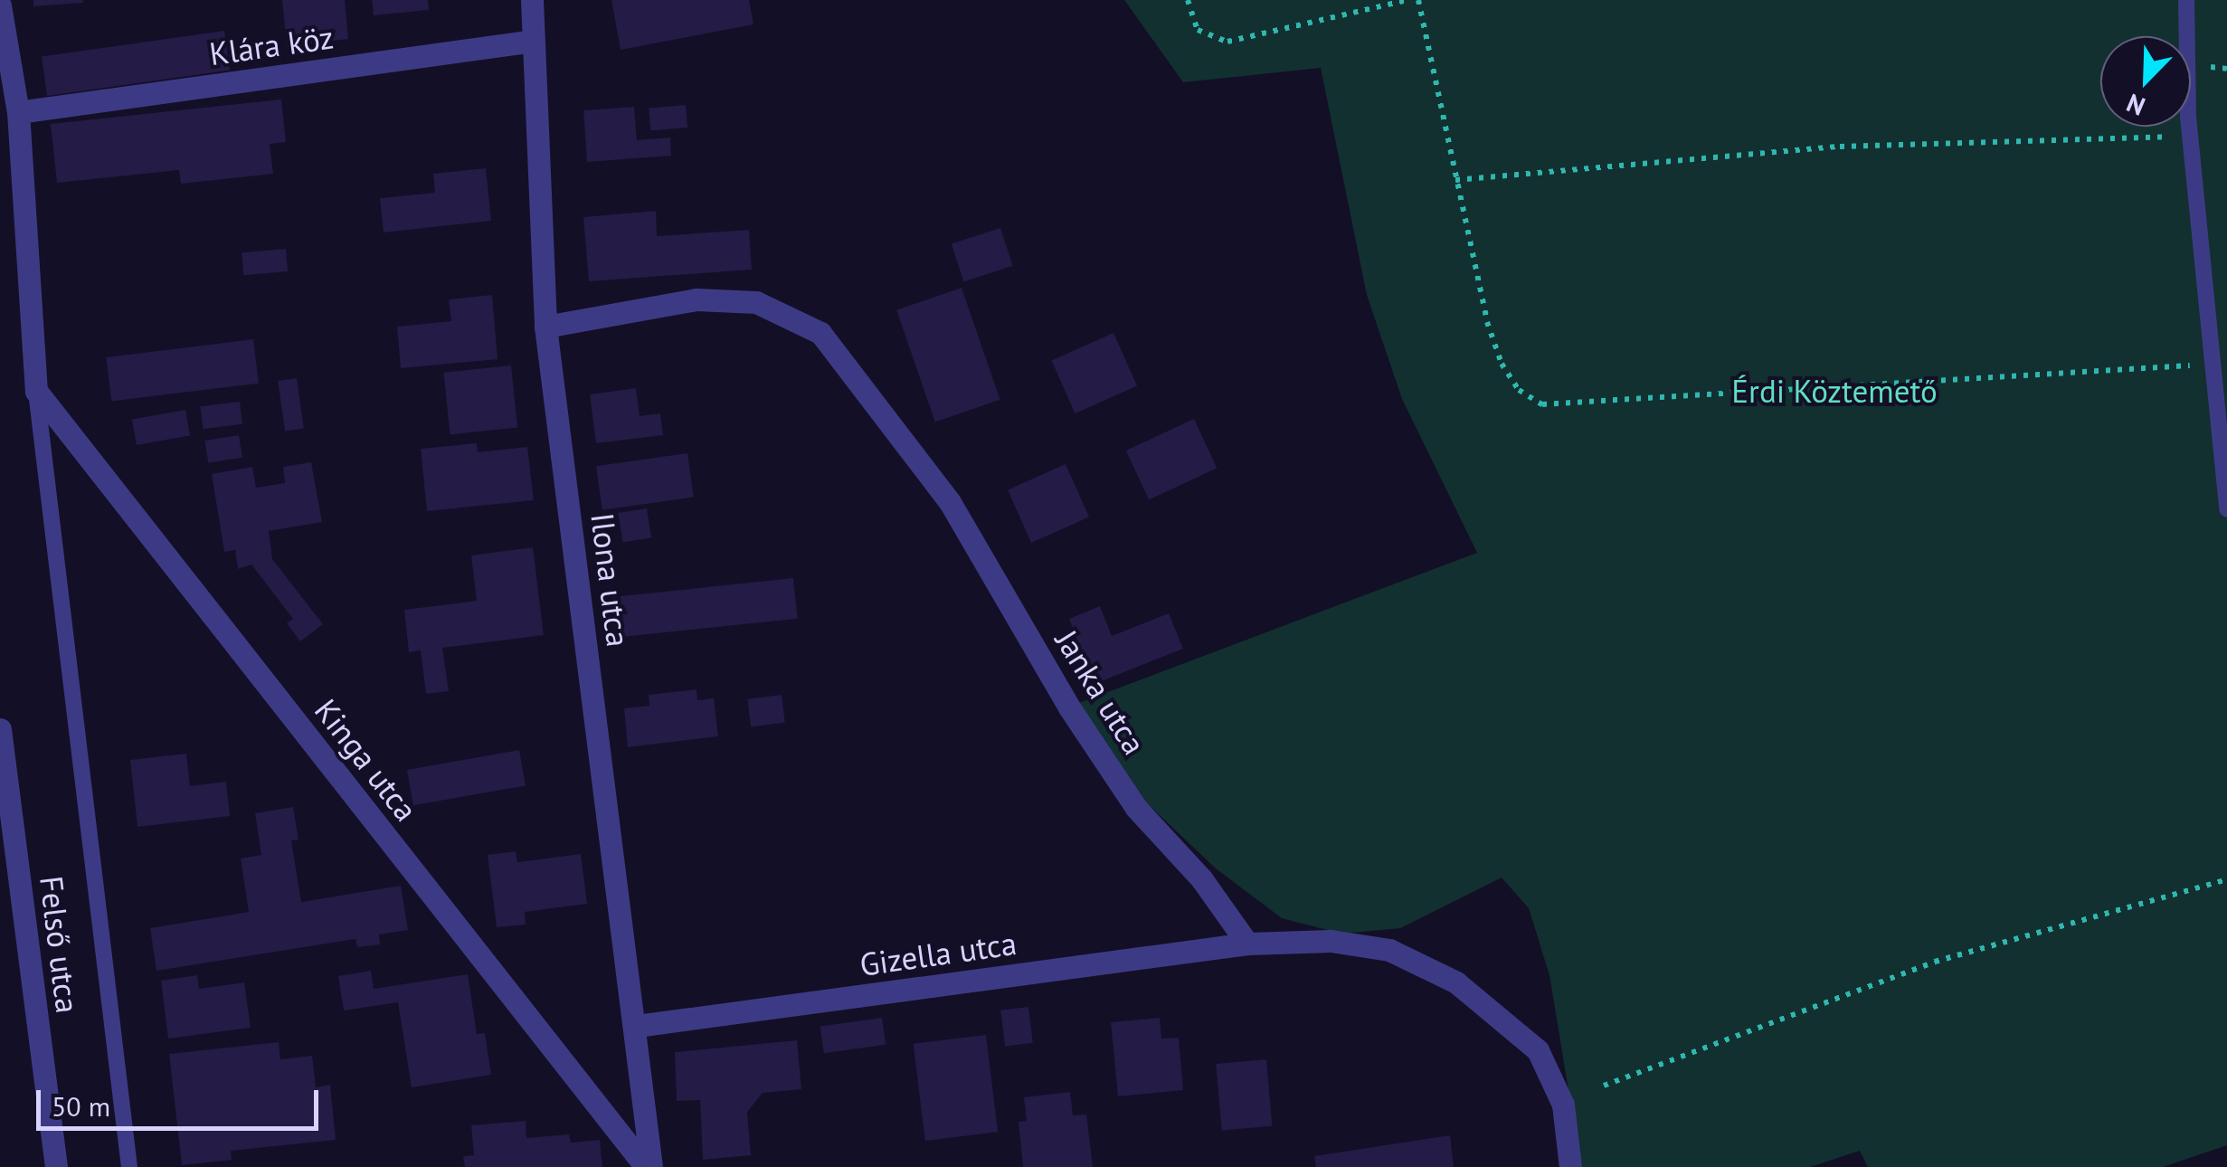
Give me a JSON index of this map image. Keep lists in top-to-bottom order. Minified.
{"streets":{"street":["Klára köz","Ilona utca","Janka utca","Kinga utca","Felső utca","Gizella utca"]},"crossings":[["Klára köz","Ilona utca"],["Ilona utca","Janka utca"],["Ilona utca","Kinga utca"],["Ilona utca","Gizella utca"],["Janka utca","Gizella utca"]],"parks":["Érdi Köztemető"],"scale_bar":"50 m","north":"bottom left"}
